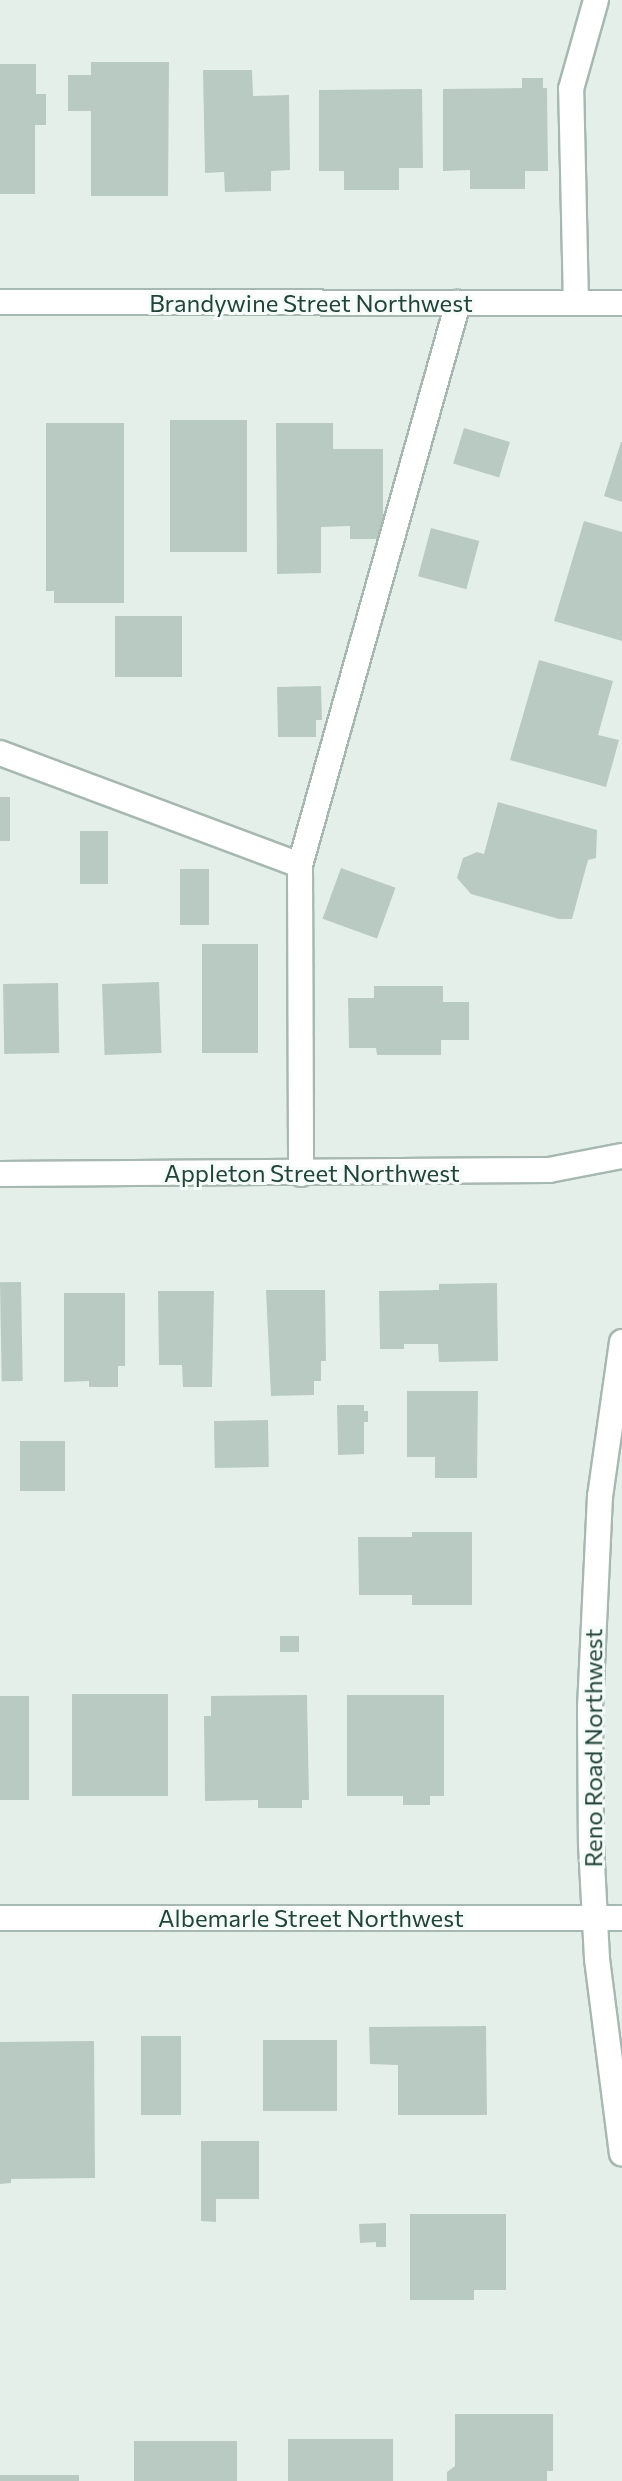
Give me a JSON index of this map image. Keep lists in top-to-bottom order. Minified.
{"streets":{"street":["Brandywine Street Northwest","Appleton Street Northwest","Reno Road Northwest","Albemarle Street Northwest"]},"crossings":[["Reno Road Northwest","Albemarle Street Northwest"]]}
